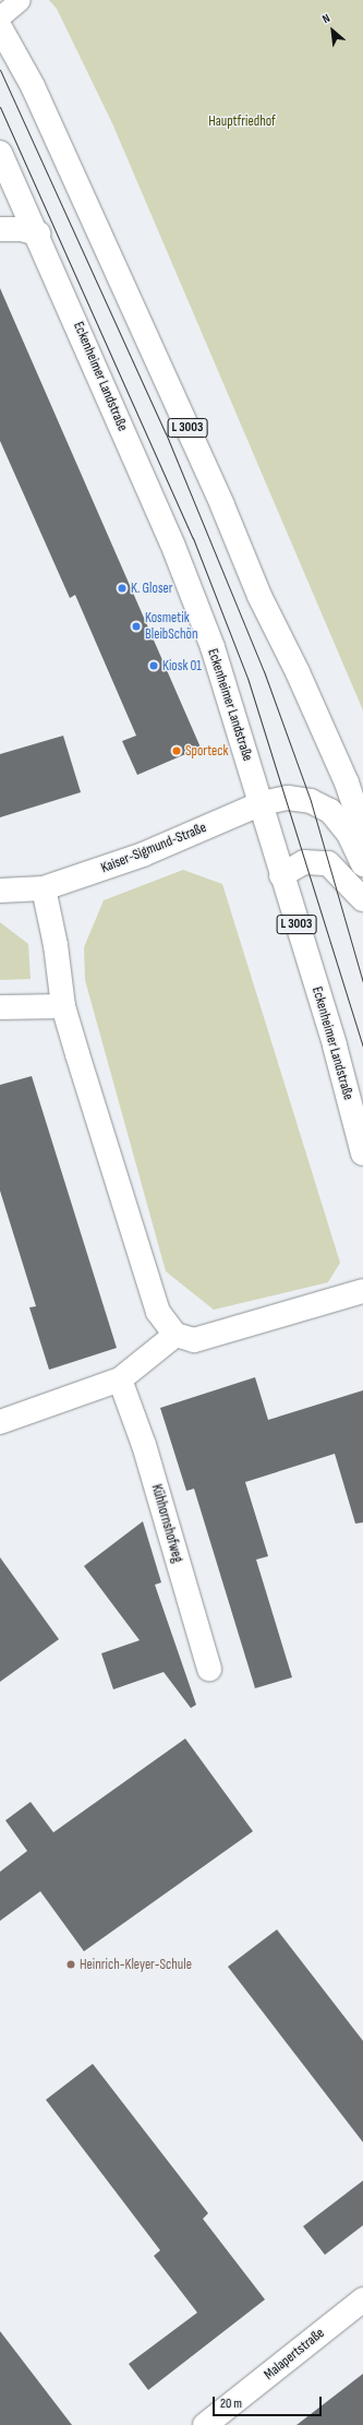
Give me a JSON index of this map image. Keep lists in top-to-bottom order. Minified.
{"streets":{"street":["Eckenheimer Landstraße","L 3003","Kaiser-Sigmund-Straße","Kühhornshofweg","Malapertstraße"]},"crossings":[["Eckenheimer Landstraße","Kaiser-Sigmund-Straße"]],"parks":["Hauptfriedhof"],"places":["K. Gloser","Kosmetik BleibSchön","Kiosk 01","Sporteck","Heinrich-Kleyer-Schule"],"scale_bar":"20 m","north":"top left"}
